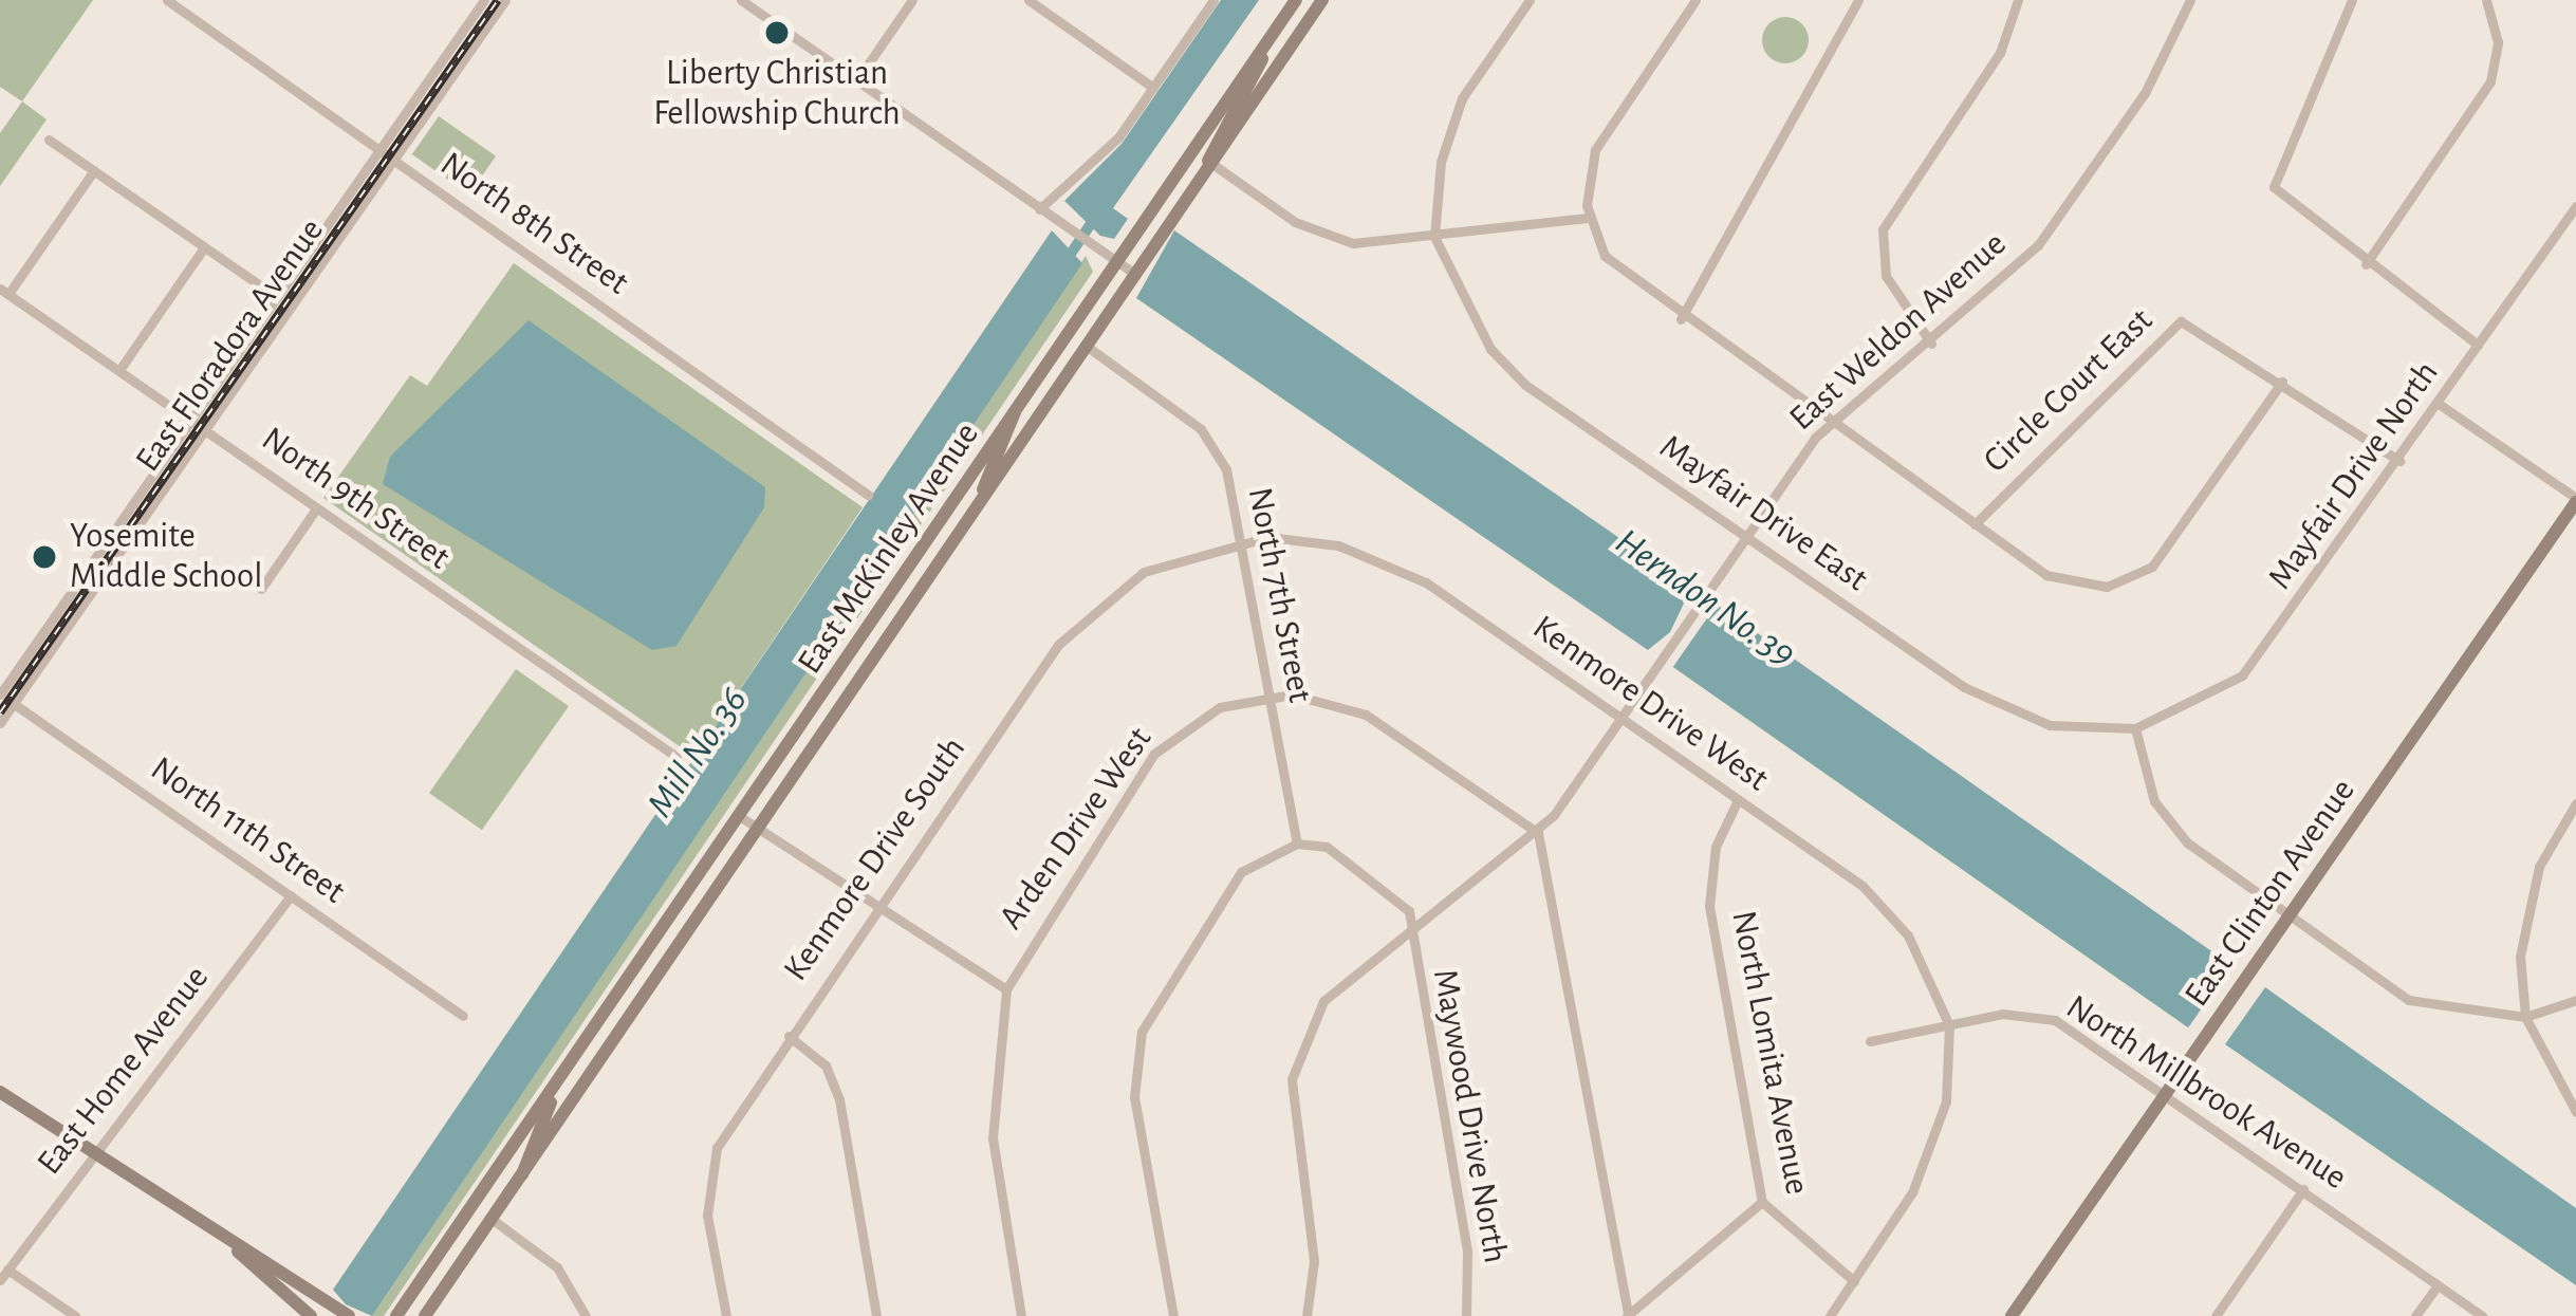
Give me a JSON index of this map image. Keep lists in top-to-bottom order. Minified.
{"streets":{"main road":["East McKinley Avenue","East Clinton Avenue"],"street":["North 8th Street","East Weldon Avenue","East Floradora Avenue","Circle Court East","Mayfair Drive North","North 9th Street","Mayfair Drive East","North 7th Street","Kenmore Drive West","Arden Drive West","North 11th Street","Kenmore Drive South","North Lomita Avenue","East Home Avenue","North Millbrook Avenue","Maywood Drive North"]},"crossings":[["North 8th Street","East Floradora Avenue"],["East Weldon Avenue","Mayfair Drive East"],["East Weldon Avenue","Kenmore Drive West"],["East Weldon Avenue","Arden Drive West"],["East Weldon Avenue","Maywood Drive North"],["East Floradora Avenue","North 9th Street"],["East Floradora Avenue","North 11th Street"],["Circle Court East","Mayfair Drive North"],["Mayfair Drive North","Mayfair Drive East"],["East McKinley Avenue","North 7th Street"],["North 7th Street","Kenmore Drive West"],["North 7th Street","Arden Drive West"],["North 7th Street","Kenmore Drive South"],["Kenmore Drive West","Kenmore Drive South"],["Kenmore Drive West","North Lomita Avenue"],["Kenmore Drive West","North Millbrook Avenue"],["North 11th Street","East Home Avenue"],["East Clinton Avenue","North Millbrook Avenue"]],"water":["Herndon No. 39","Mill No. 36"],"places":["Liberty Christian Fellowship Church","Yosemite Middle School"]}
